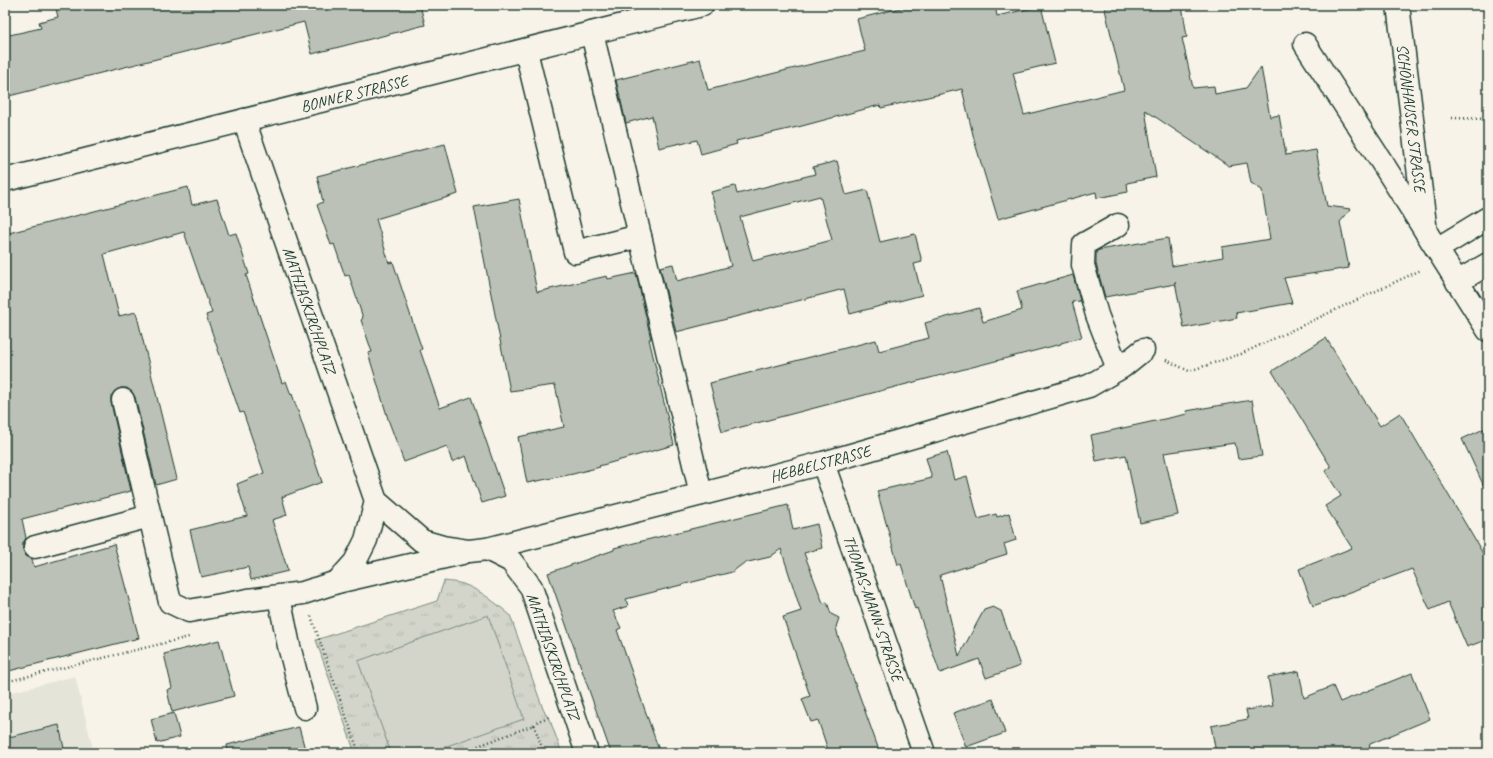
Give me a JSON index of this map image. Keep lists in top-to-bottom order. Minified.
{"streets":{"street":["BONNER STRASSE","SCHÖNHAUSER STRASSE","MATHIASKIRCHPLATZ","HEBBELSTRASSE","THOMAS-MANN-STRASSE"]},"crossings":[["BONNER STRASSE","MATHIASKIRCHPLATZ"],["MATHIASKIRCHPLATZ","HEBBELSTRASSE"],["HEBBELSTRASSE","THOMAS-MANN-STRASSE"]]}
